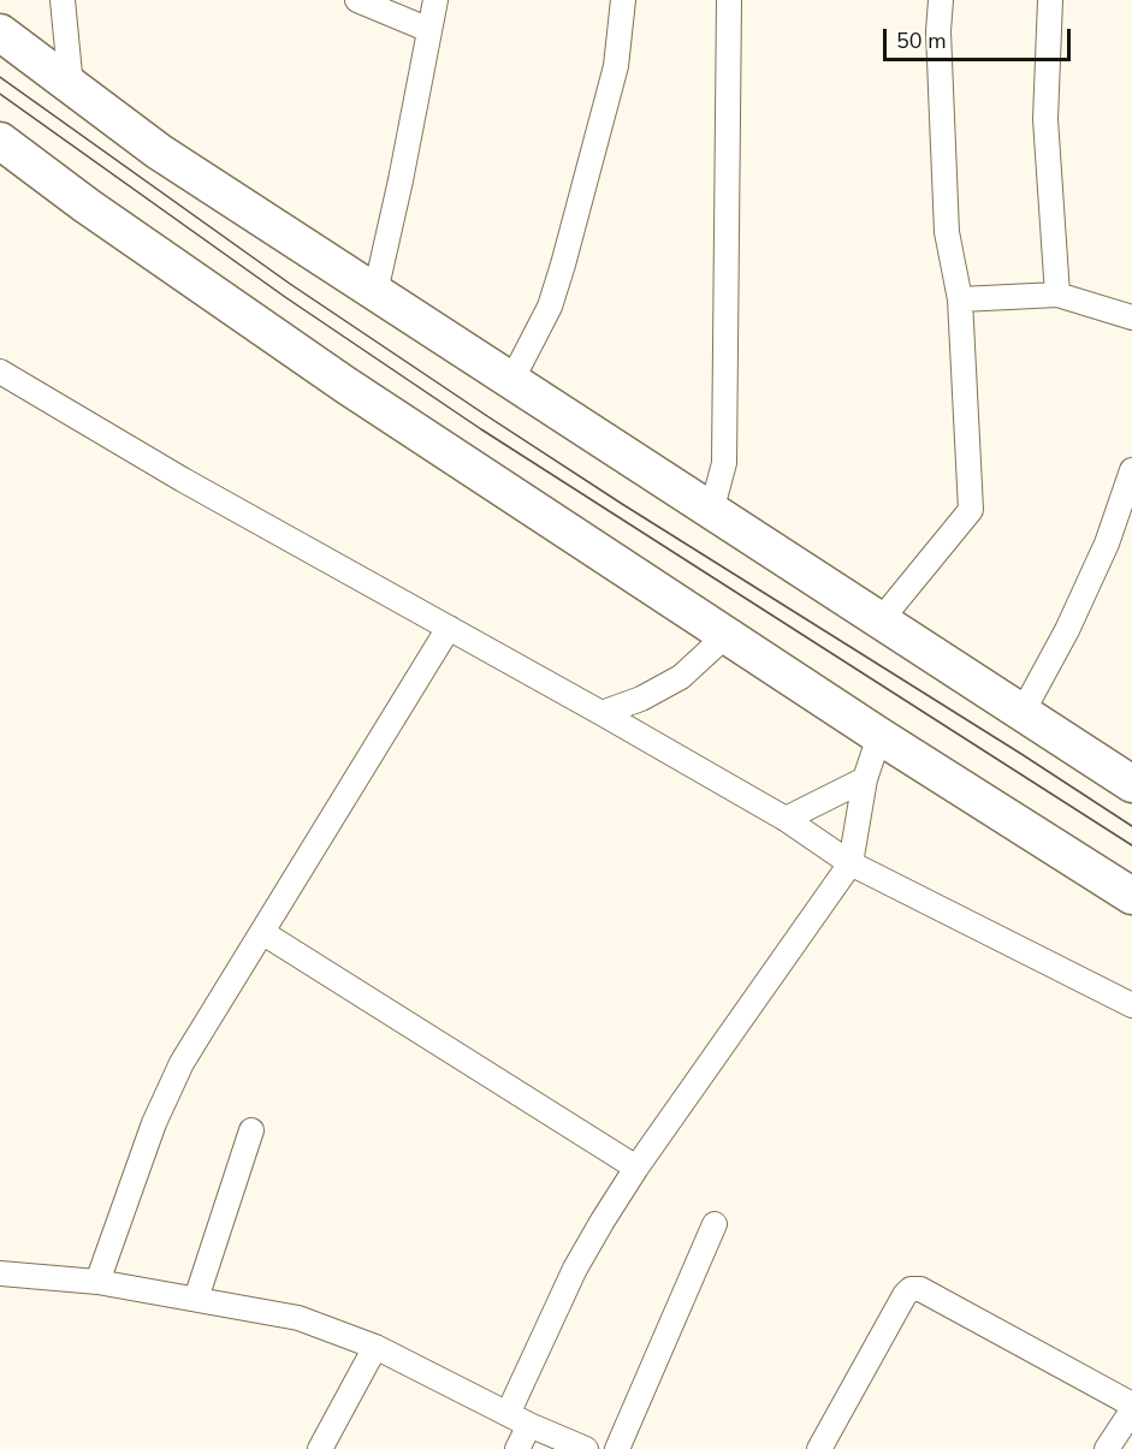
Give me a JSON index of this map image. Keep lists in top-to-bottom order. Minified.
{"scale_bar":"50 m"}
